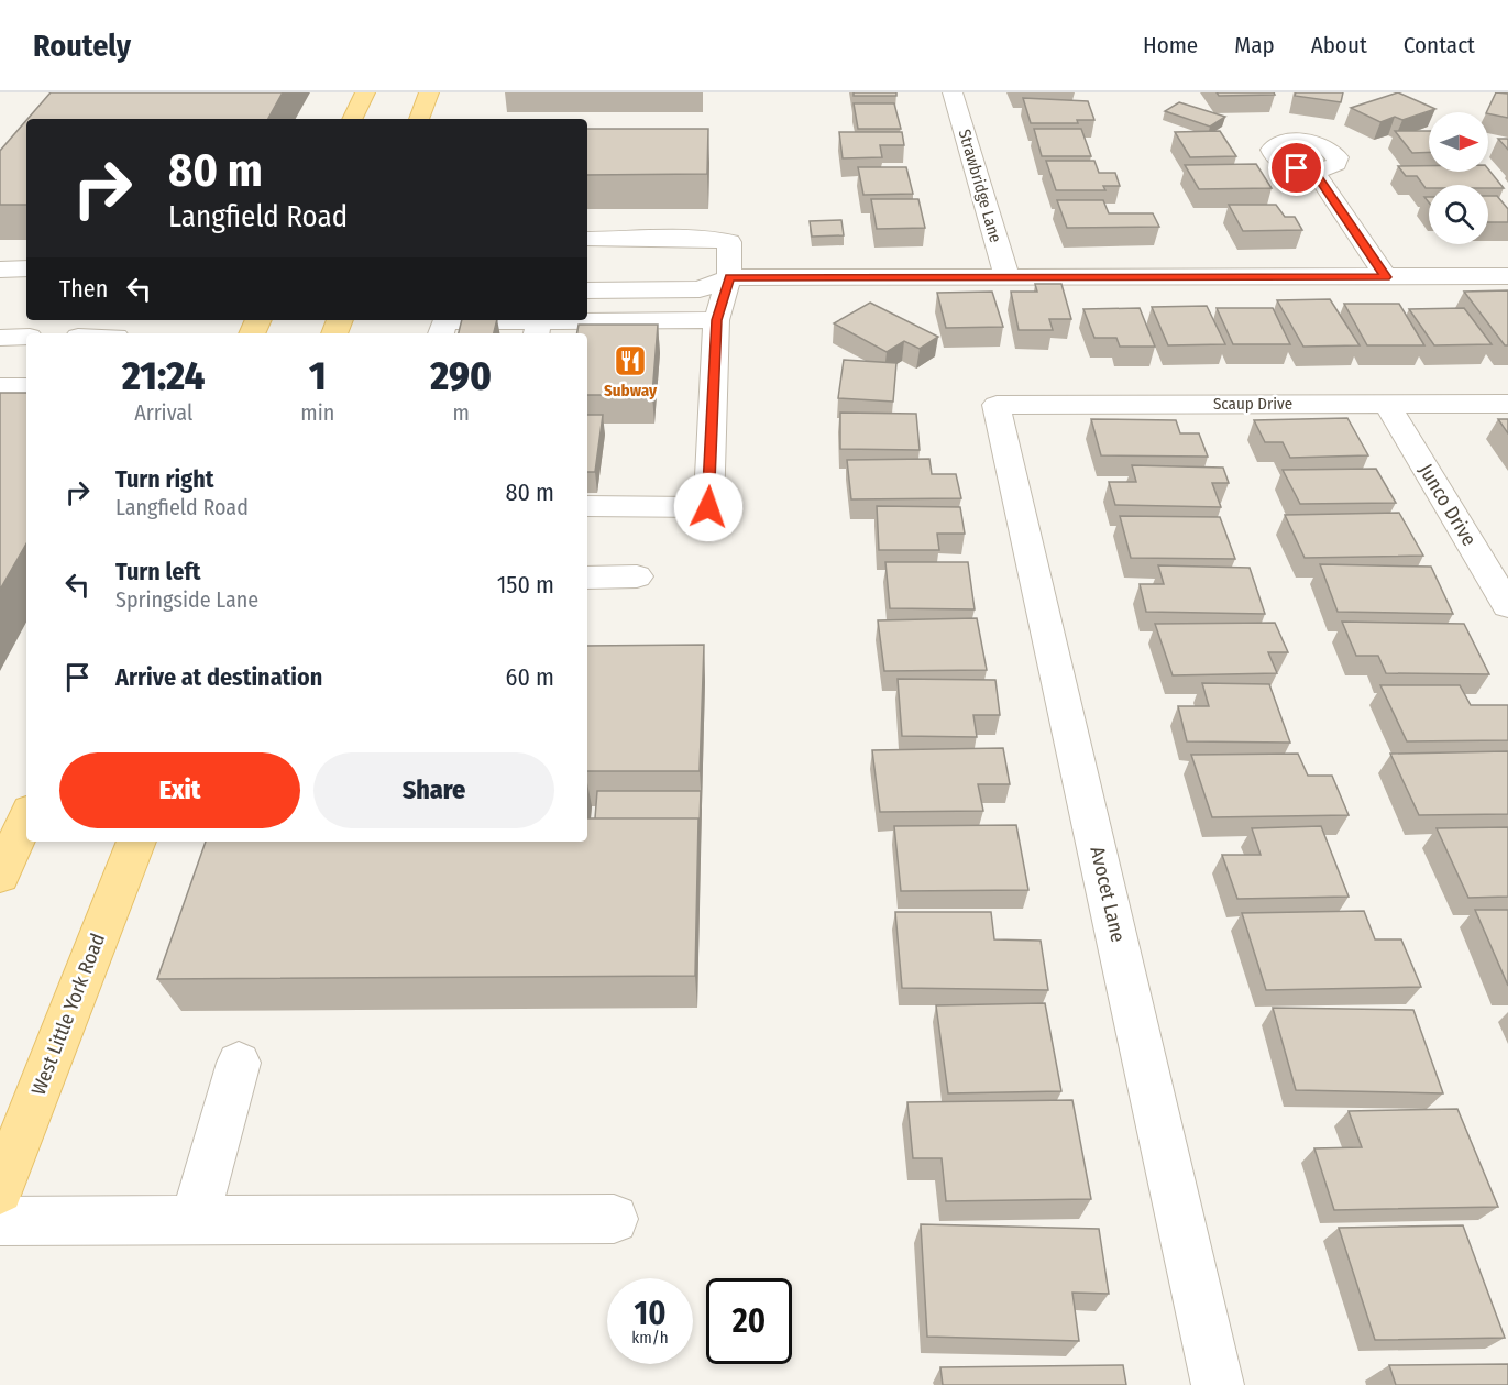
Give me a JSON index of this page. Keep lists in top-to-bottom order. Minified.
{"streets":{"main road":["West Little York Road"],"street":["Strawbridge Lane","Scaup Drive","Junco Drive","Avocet Lane"]},"crossings":[["Scaup Drive","Junco Drive"],["Scaup Drive","Avocet Lane"]],"places":{"restaurant":["Subway"]},"north":"right","page":{"header":"Routely","nav":["Home","Map","About","Contact"],"turn":["80 m","Langfield Road"],"then":"Then","eta":["21:24","Arrival","1","min","290","m"],"list":[{"name":"Turn right","note":"Langfield Road","value":"80 m"},{"name":"Turn left","note":"Springside Lane","value":"150 m"},{"name":"Arrive at destination","value":"60 m"}],"buttons":["Exit","Share"],"speed":"10 km/h","limit":"20"}}
